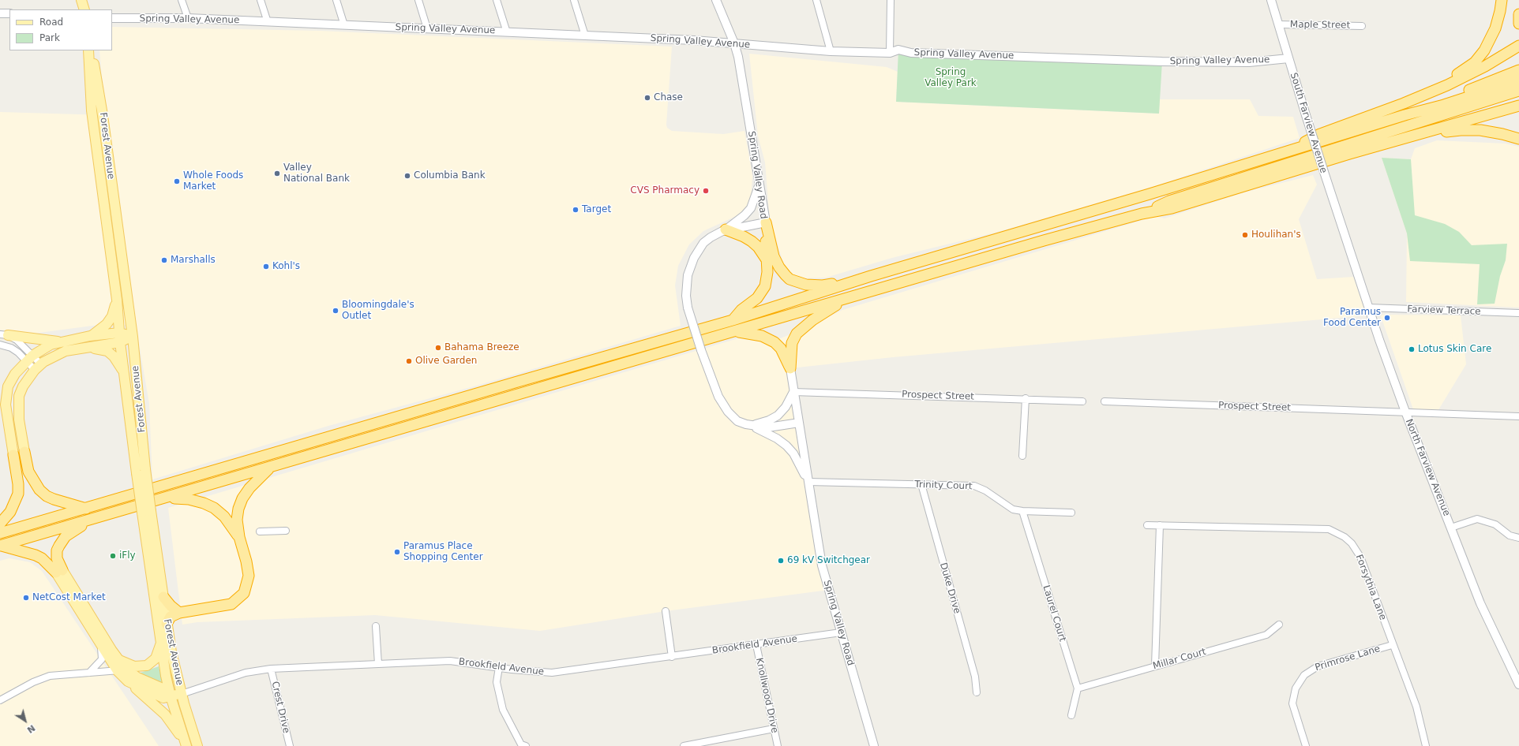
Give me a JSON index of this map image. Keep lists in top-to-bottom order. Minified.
{"streets":{"main road":["Forest Avenue"],"street":["Spring Valley Avenue","Maple Street","South Farview Avenue","Spring Valley Road","Farview Terrace","Prospect Street","North Farview Avenue","Trinity Court","Forsythia Lane","Duke Drive","Laurel Court","Brookfield Avenue","Primrose Lane","Millar Court","Knollwood Drive","Crest Drive"]},"crossings":[["Spring Valley Avenue","South Farview Avenue"],["Spring Valley Avenue","Spring Valley Road"],["Maple Street","South Farview Avenue"],["South Farview Avenue","North Farview Avenue"],["Forest Avenue","Brookfield Avenue"],["Spring Valley Road","Prospect Street"],["Spring Valley Road","Trinity Court"],["Spring Valley Road","Brookfield Avenue"],["Farview Terrace","North Farview Avenue"],["Prospect Street","North Farview Avenue"],["Trinity Court","Duke Drive"],["Trinity Court","Laurel Court"],["Forsythia Lane","Primrose Lane"],["Laurel Court","Millar Court"],["Brookfield Avenue","Knollwood Drive"],["Brookfield Avenue","Crest Drive"]],"parks":["Spring Valley Park"],"places":["Chase","Valley National Bank","Columbia Bank","Whole Foods Market","CVS Pharmacy","Target","Houlihan's","Marshalls","Kohl's","Bloomingdale's Outlet","Paramus Food Center","Bahama Breeze","Lotus Skin Care","Olive Garden","Paramus Place Shopping Center","iFly","69 kV Switchgear","NetCost Market"],"legend":["Road","Park"],"north":"bottom right"}
